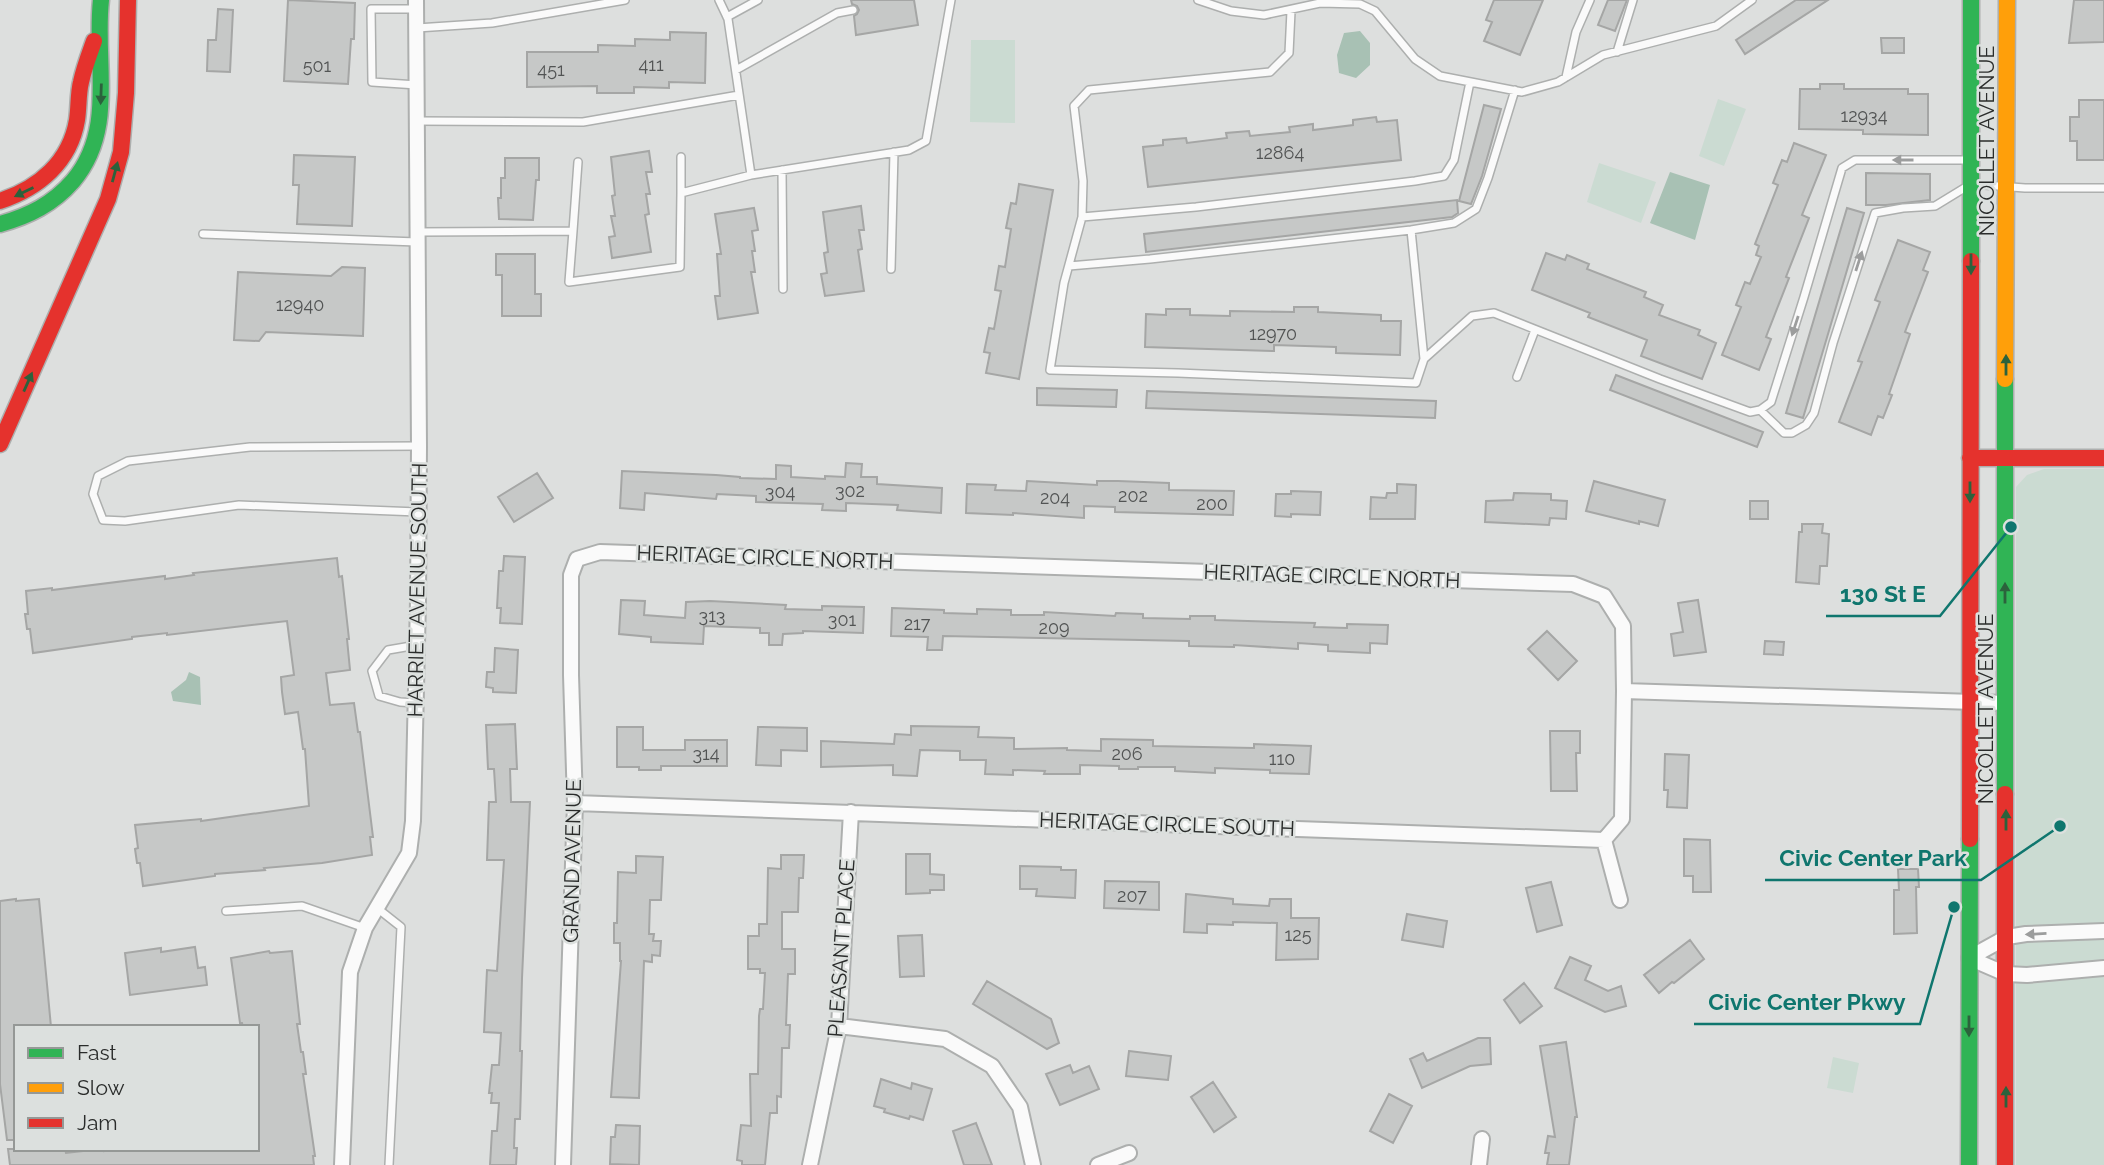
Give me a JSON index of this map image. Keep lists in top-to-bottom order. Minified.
{"streets":{"main road":["NICOLLET AVENUE"],"street":["HERITAGE CIRCLE NORTH","HARRIET AVENUE SOUTH","HERITAGE CIRCLE SOUTH","GRAND AVENUE","PLEASANT PLACE"]},"crossings":[["HERITAGE CIRCLE NORTH","GRAND AVENUE"],["HERITAGE CIRCLE SOUTH","GRAND AVENUE"],["HERITAGE CIRCLE SOUTH","PLEASANT PLACE"]],"places":["130 St E","Civic Center Park","Civic Center Pkwy"],"house_numbers":["411","501","451","12934","12864","12940","12970","302","304","202","204","200","313","301","217","209","314","206","110","207","125"],"legend":["Fast","Slow","Jam"]}
